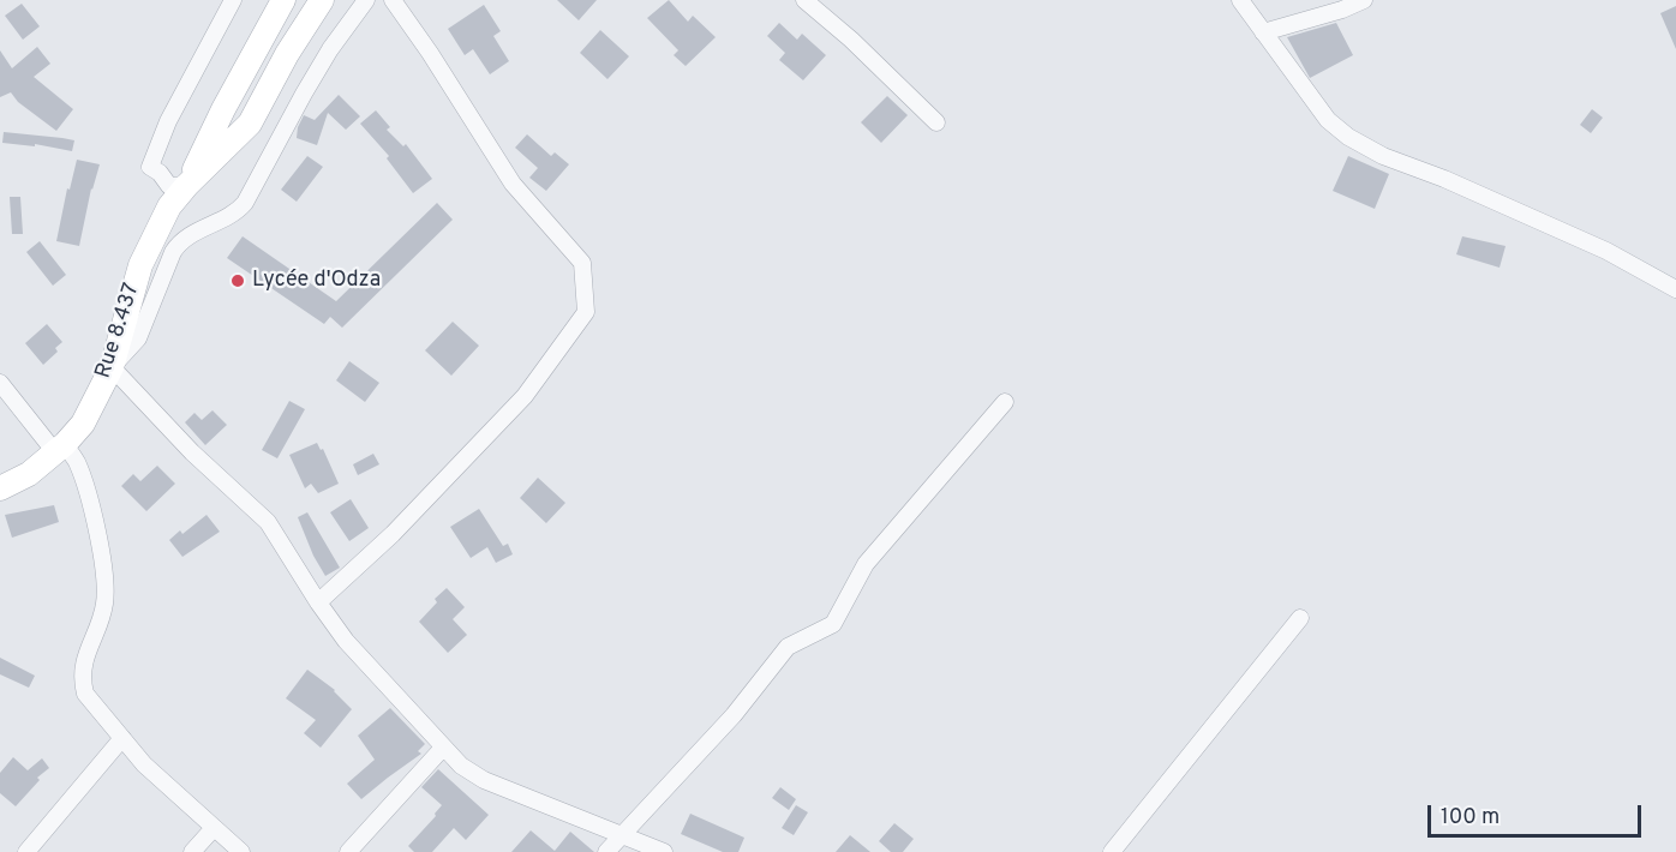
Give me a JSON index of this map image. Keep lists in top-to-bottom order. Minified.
{"streets":{"main road":["Rue 8.437"]},"places":["Lycée d'Odza"],"scale_bar":"100 m"}
